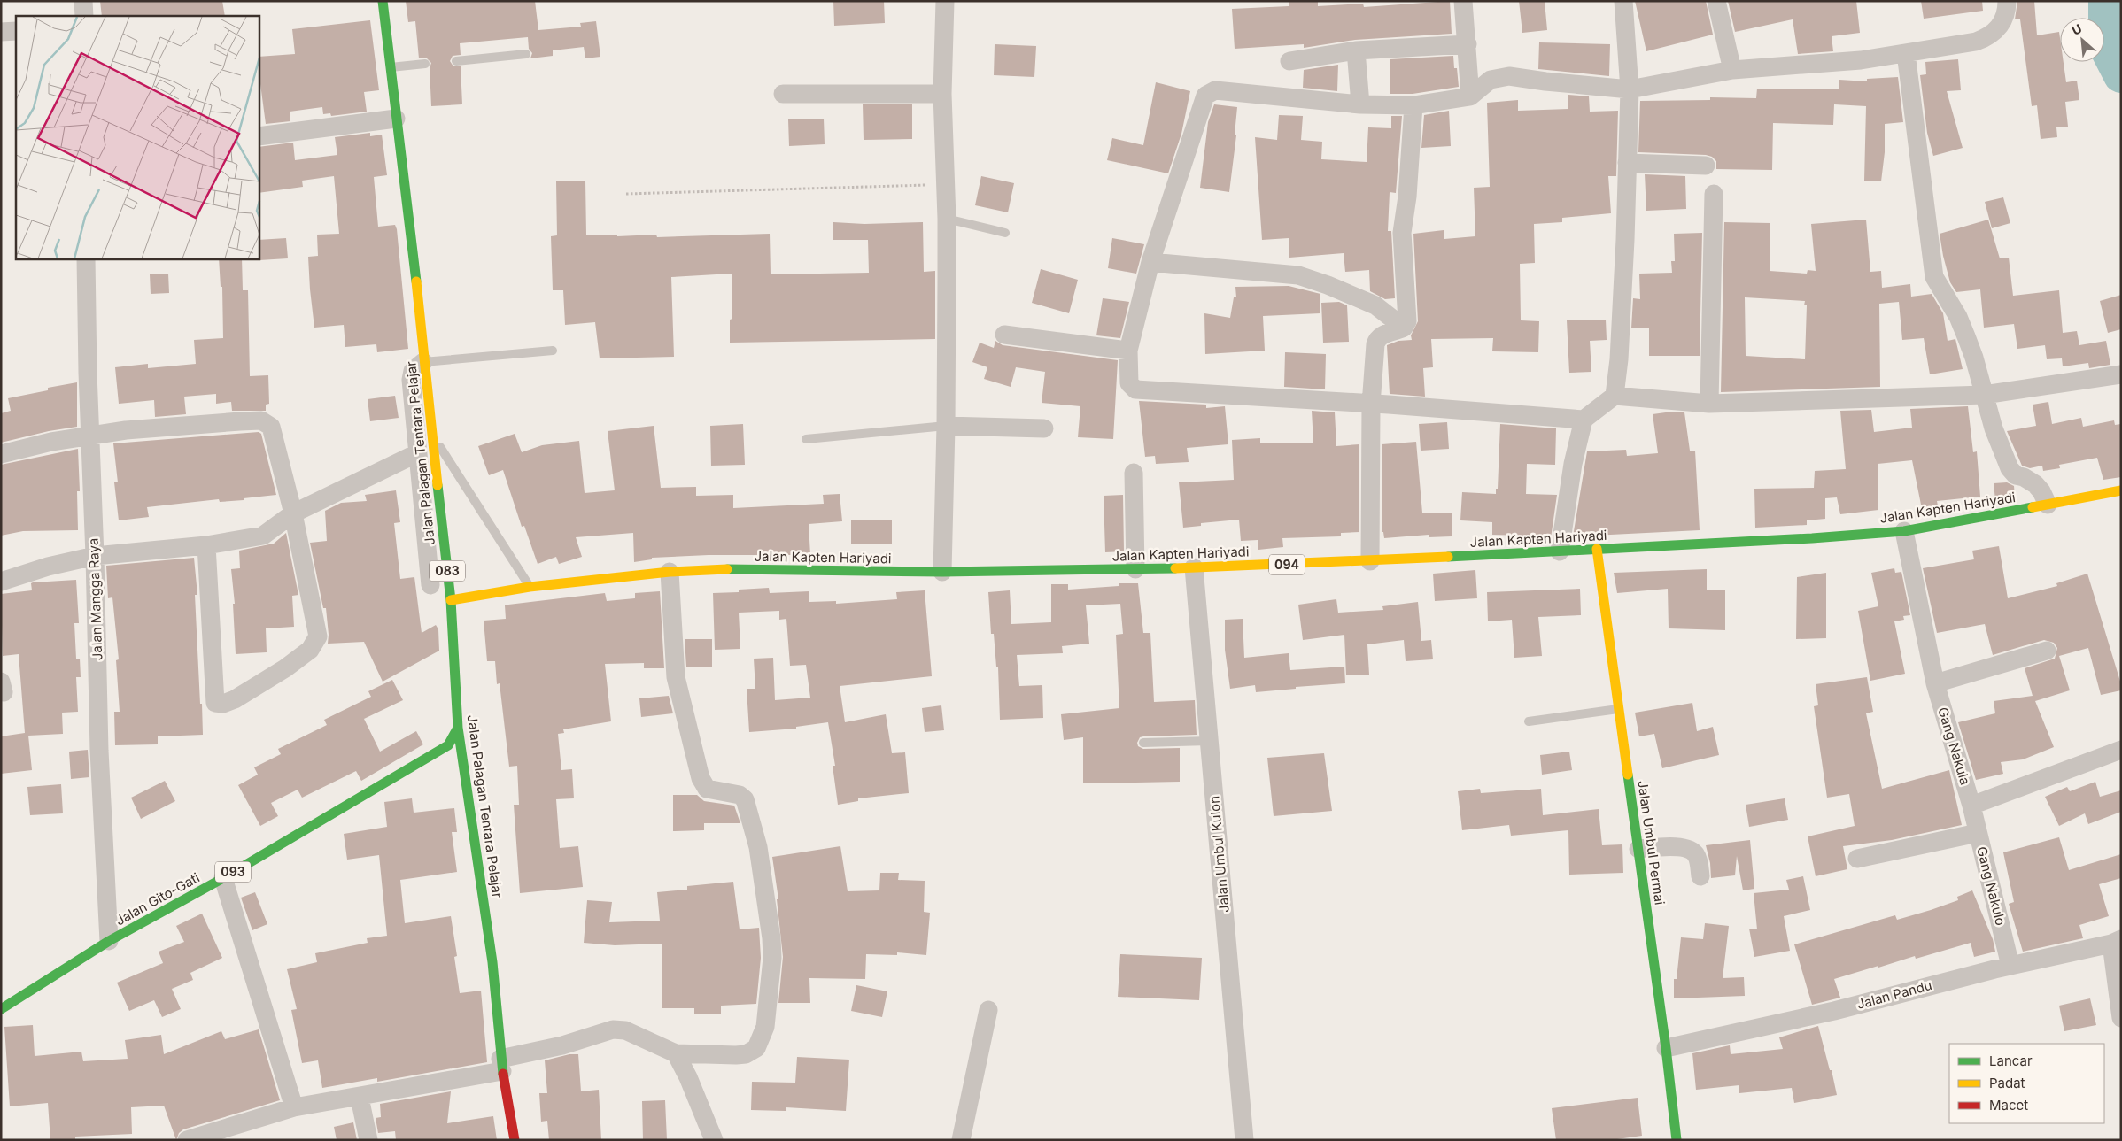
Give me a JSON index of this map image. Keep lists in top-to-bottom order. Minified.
{"streets":{"main road":["Jalan Palagan Tentara Pelajar","Jalan Kapten Hariyadi","094","083","Jalan Umbul Permai","093","Jalan Gito-Gati"],"street":["Jalan Mangga Raya","Gang Nakula","Jalan Umbul Kulon","Gang Nakulo","Jalan Pandu"]},"crossings":[["Jalan Palagan Tentara Pelajar","Jalan Kapten Hariyadi"],["Jalan Palagan Tentara Pelajar","Jalan Gito-Gati"],["Jalan Kapten Hariyadi","Gang Nakula"],["Jalan Kapten Hariyadi","Jalan Umbul Permai"],["Jalan Kapten Hariyadi","Jalan Umbul Kulon"],["Jalan Mangga Raya","Jalan Gito-Gati"],["Gang Nakula","Gang Nakulo"],["Jalan Umbul Permai","Jalan Pandu"],["Gang Nakulo","Jalan Pandu"]],"legend":["Lancar","Padat","Macet"],"north":"top left"}
